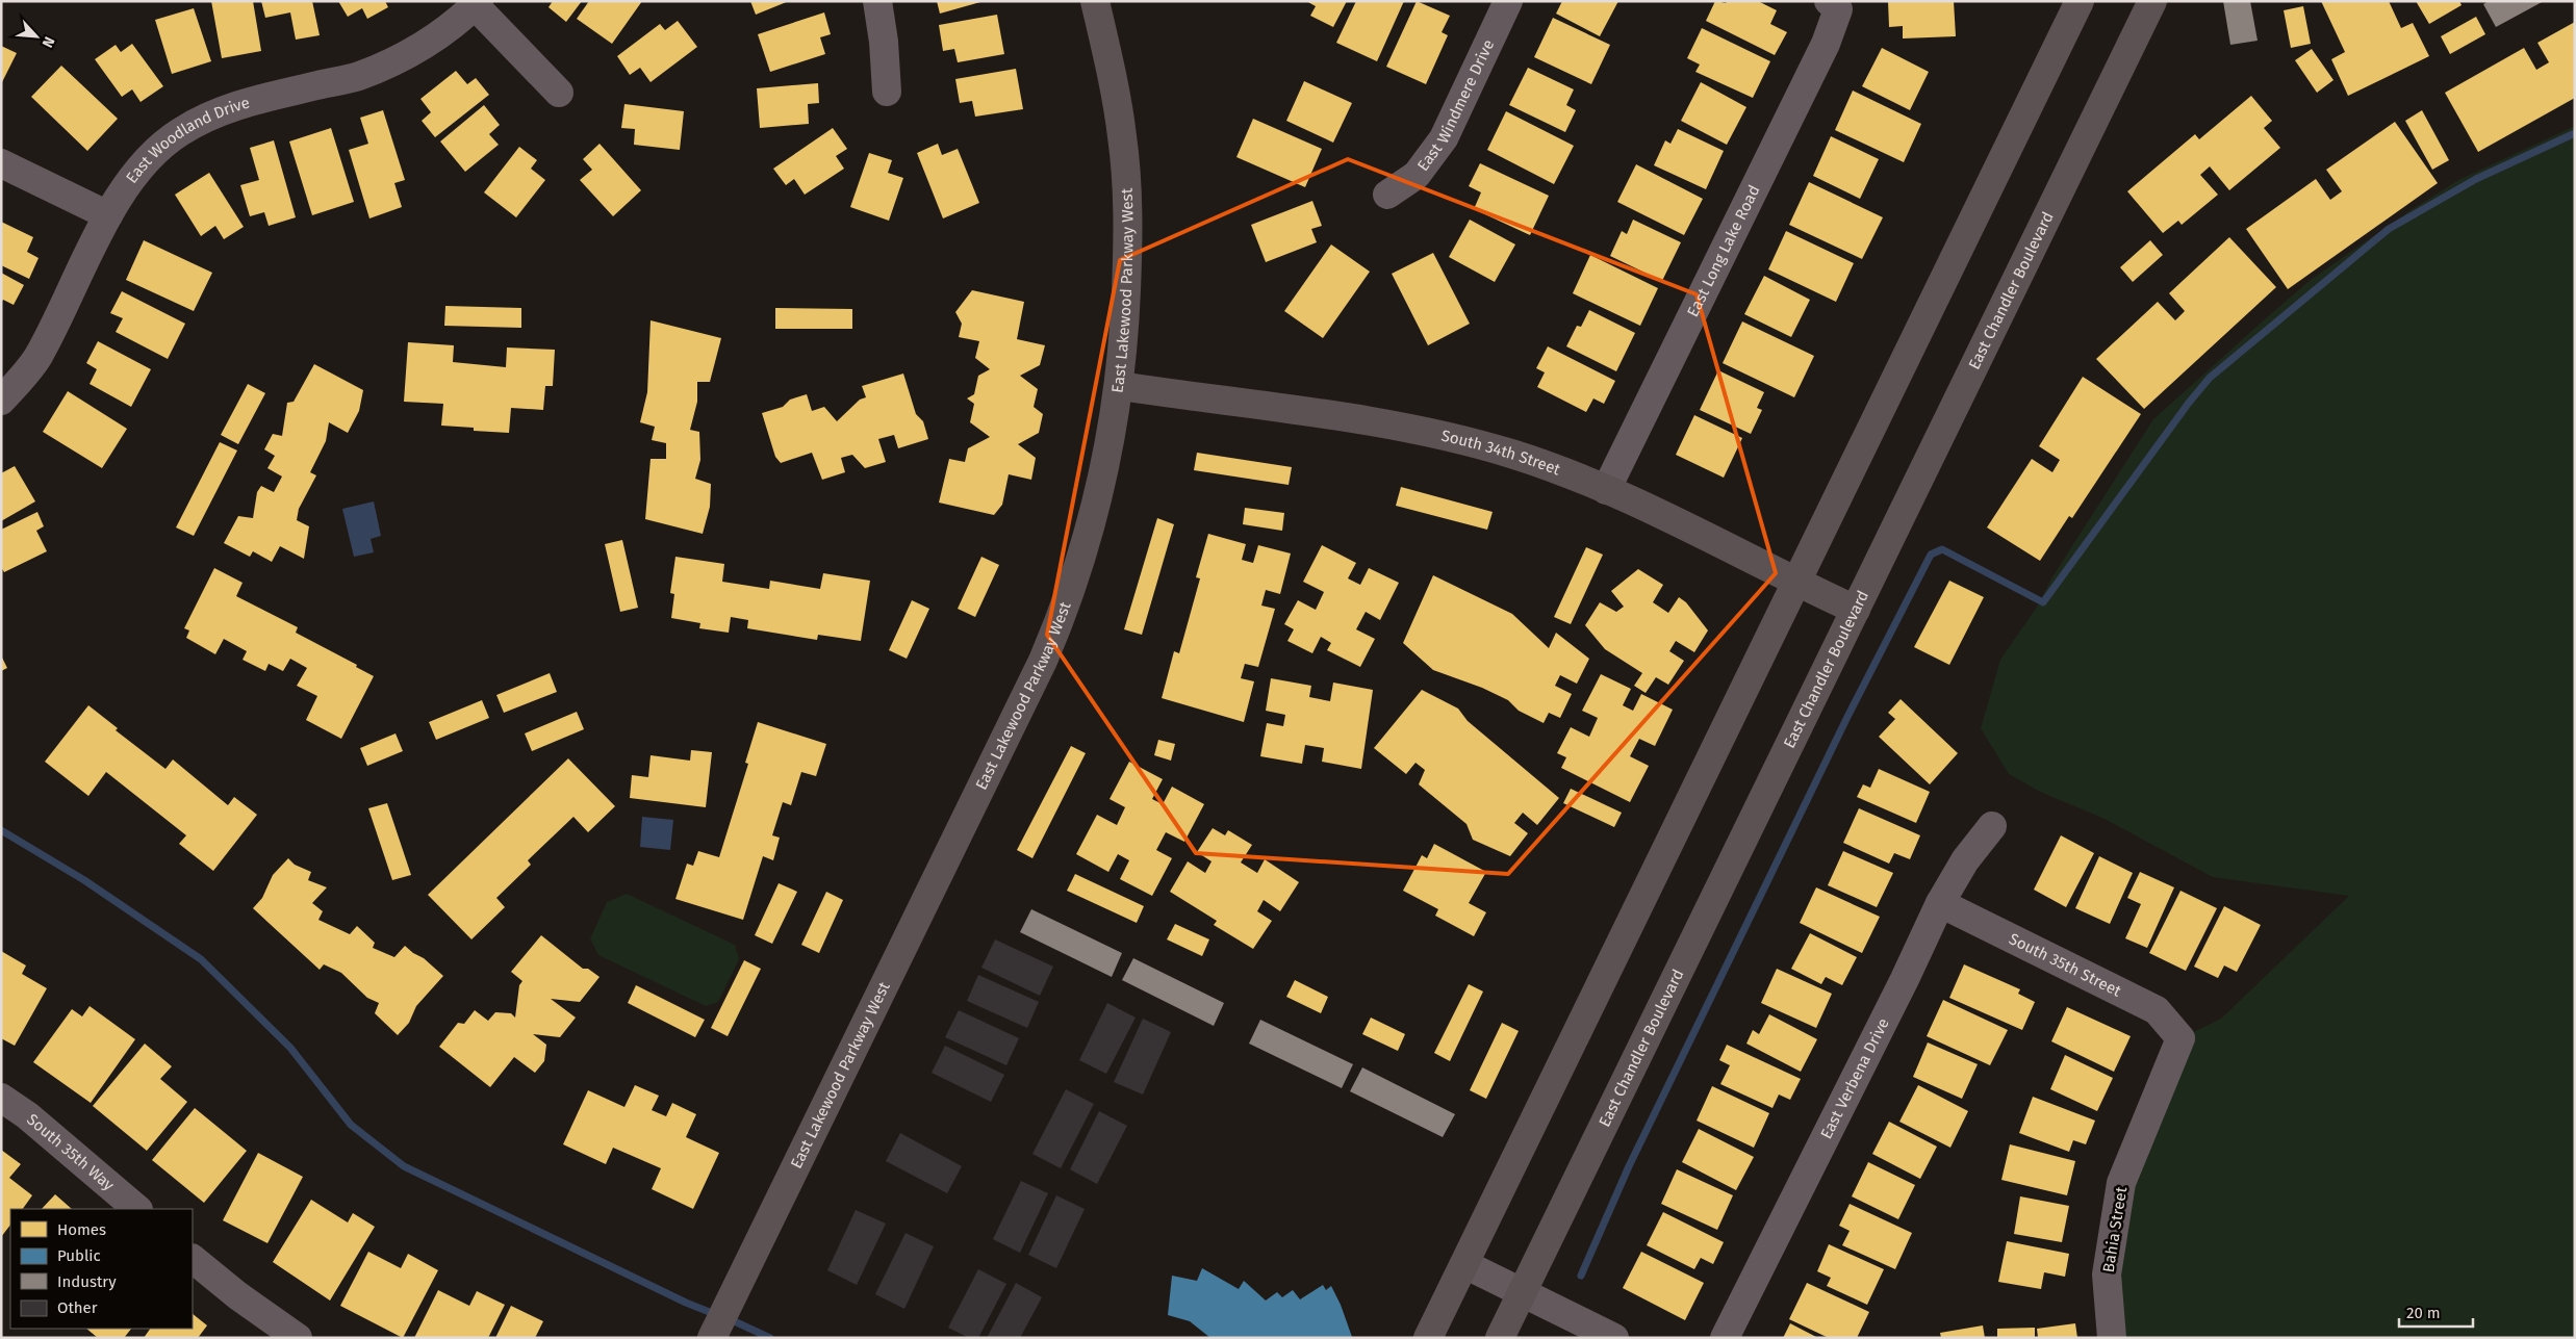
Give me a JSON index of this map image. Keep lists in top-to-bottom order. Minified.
{"streets":{"main road":["East Lakewood Parkway West","East Chandler Boulevard","South 34th Street"],"street":["East Windmere Drive","East Woodland Drive","East Long Lake Road","South 35th Street","East Verbena Drive","South 35th Way","Bahia Street"]},"crossings":[["East Long Lake Road","South 34th Street"],["East Lakewood Parkway West","South 34th Street"],["East Chandler Boulevard","South 34th Street"],["South 35th Street","East Verbena Drive"],["South 35th Street","Bahia Street"]],"legend":["Homes","Public","Industry","Other"],"scale_bar":"20 m","north":"bottom right"}
